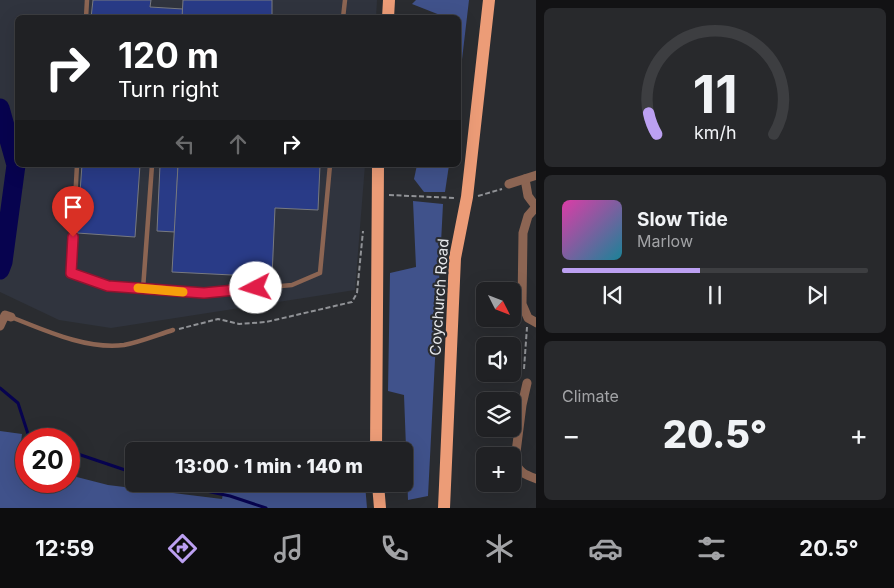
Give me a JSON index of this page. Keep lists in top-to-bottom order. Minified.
{"streets":{"main road":["Coychurch Road"]},"north":"bottom right","page":{"turn":["120 m","Turn right"],"song":["Slow Tide","Marlow"],"map_buttons":"+","tile":"Climate","heat":["−","20.5°","+"],"limit":"20","trip":"13:00 · 1 min · 140 m","tabs":["12:59","20.5°"],"gauge":["11","km/h"]}}
